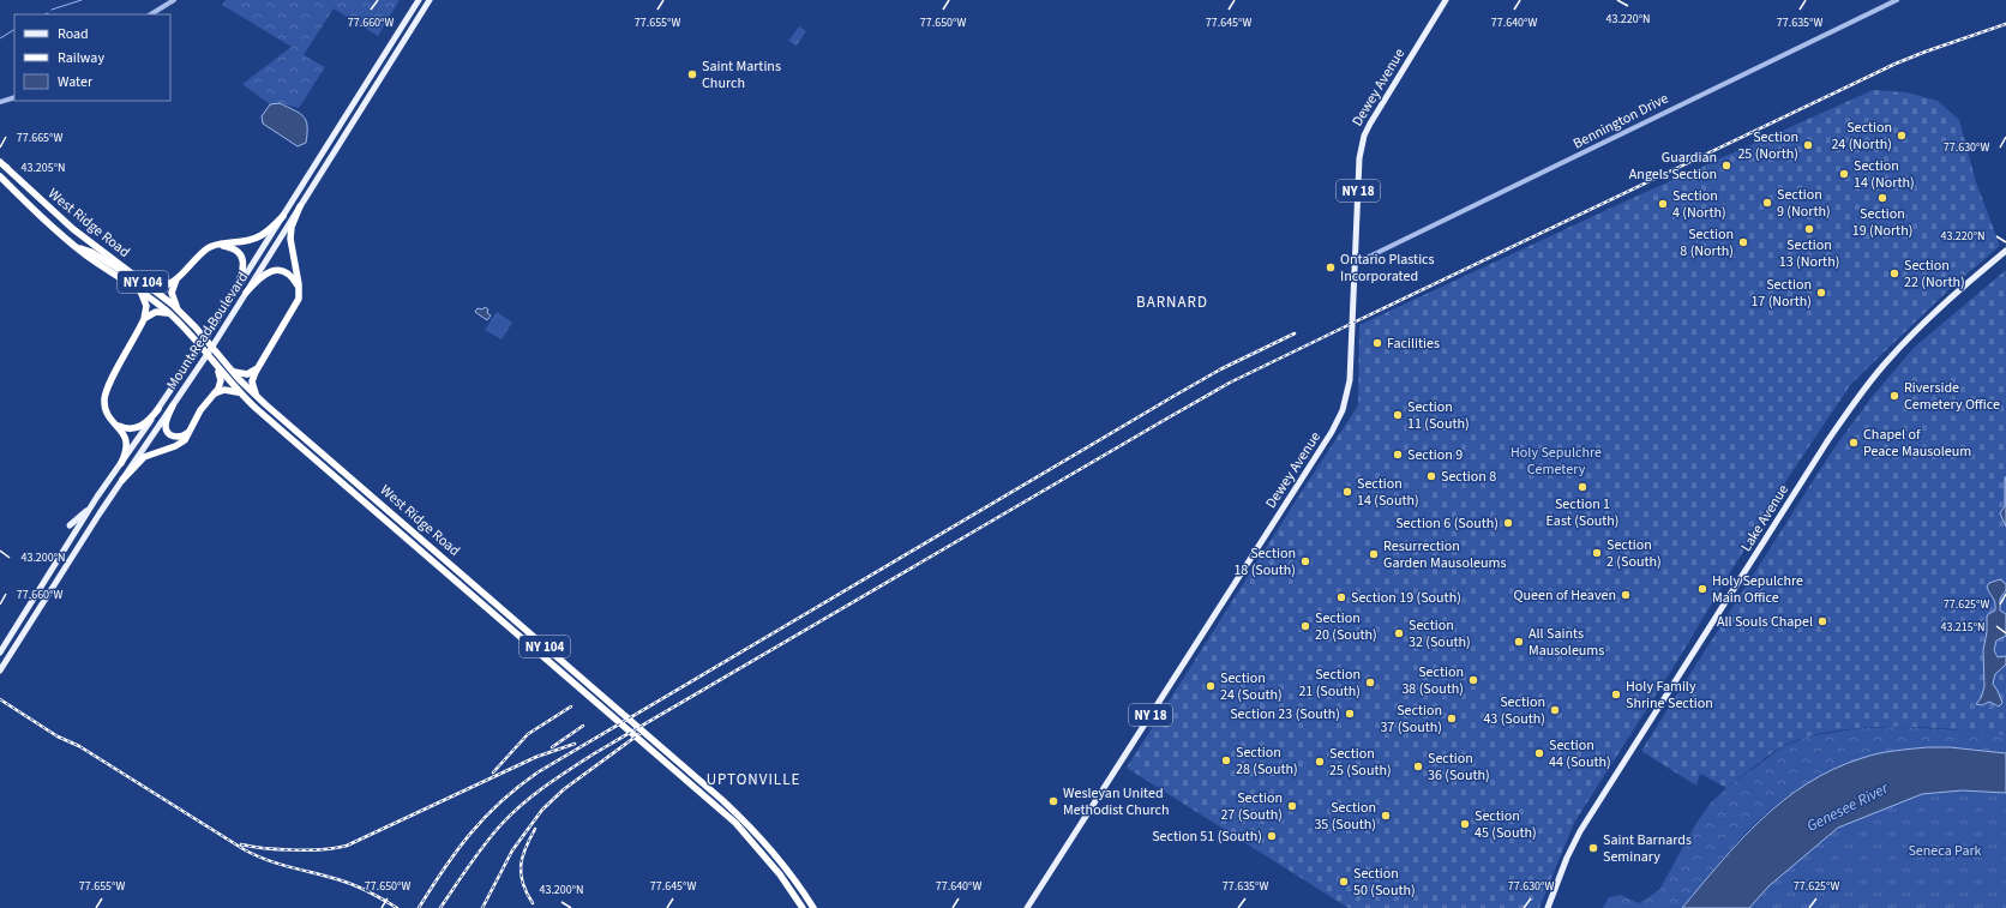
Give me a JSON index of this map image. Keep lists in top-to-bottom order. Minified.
{"streets":{"highway":["West Ridge Road","NY 104"],"main road":["Dewey Avenue","NY 18","Mount Read Boulevard","Lake Avenue"],"street":["Bennington Drive"]},"crossings":[["Dewey Avenue","Bennington Drive"]],"districts":["BARNARD","UPTONVILLE"],"water":["Genesee River"],"parks":["Holy Sepulchre Cemetery","Seneca Park"],"places":["Saint Martins Church","Section 24 (North)","Section 25 (North)","Guardian Angels Section","Section 14 (North)","Section 19 (North)","Section 9 (North)","Section 4 (North)","Section 13 (North)","Section 8 (North)","Ontario Plastics Incorporated","Section 22 (North)","Section 17 (North)","Facilities","Riverside Cemetery Office","Section 11 (South)","Chapel of Peace Mausoleum","Section 9","Section 8","Section 1 East (South)","Section 14 (South)","Section 6 (South)","Section 2 (South)","Resurrection Garden Mausoleums","Section 18 (South)","Holy Sepulchre Main Office","Queen of Heaven","Section 19 (South)","All Souls Chapel","Section 20 (South)","Section 32 (South)","All Saints Mausoleums","Section 38 (South)","Section 21 (South)","Section 24 (South)","Holy Family Shrine Section","Section 43 (South)","Section 23 (South)","Section 37 (South)","Section 44 (South)","Section 28 (South)","Section 25 (South)","Section 36 (South)","Wesleyan United Methodist Church","Section 27 (South)","Section 35 (South)","Section 45 (South)","Section 51 (South)","Saint Barnards Seminary","Section 50 (South)"],"legend":["Road","Railway","Water"],"coordinates":["43.220°N","77.650°W","77.640°W","77.660°W","77.655°W","77.645°W","77.635°W","77.665°W","77.630°W","43.205°N","43.200°N","77.625°W","43.215°N"]}
